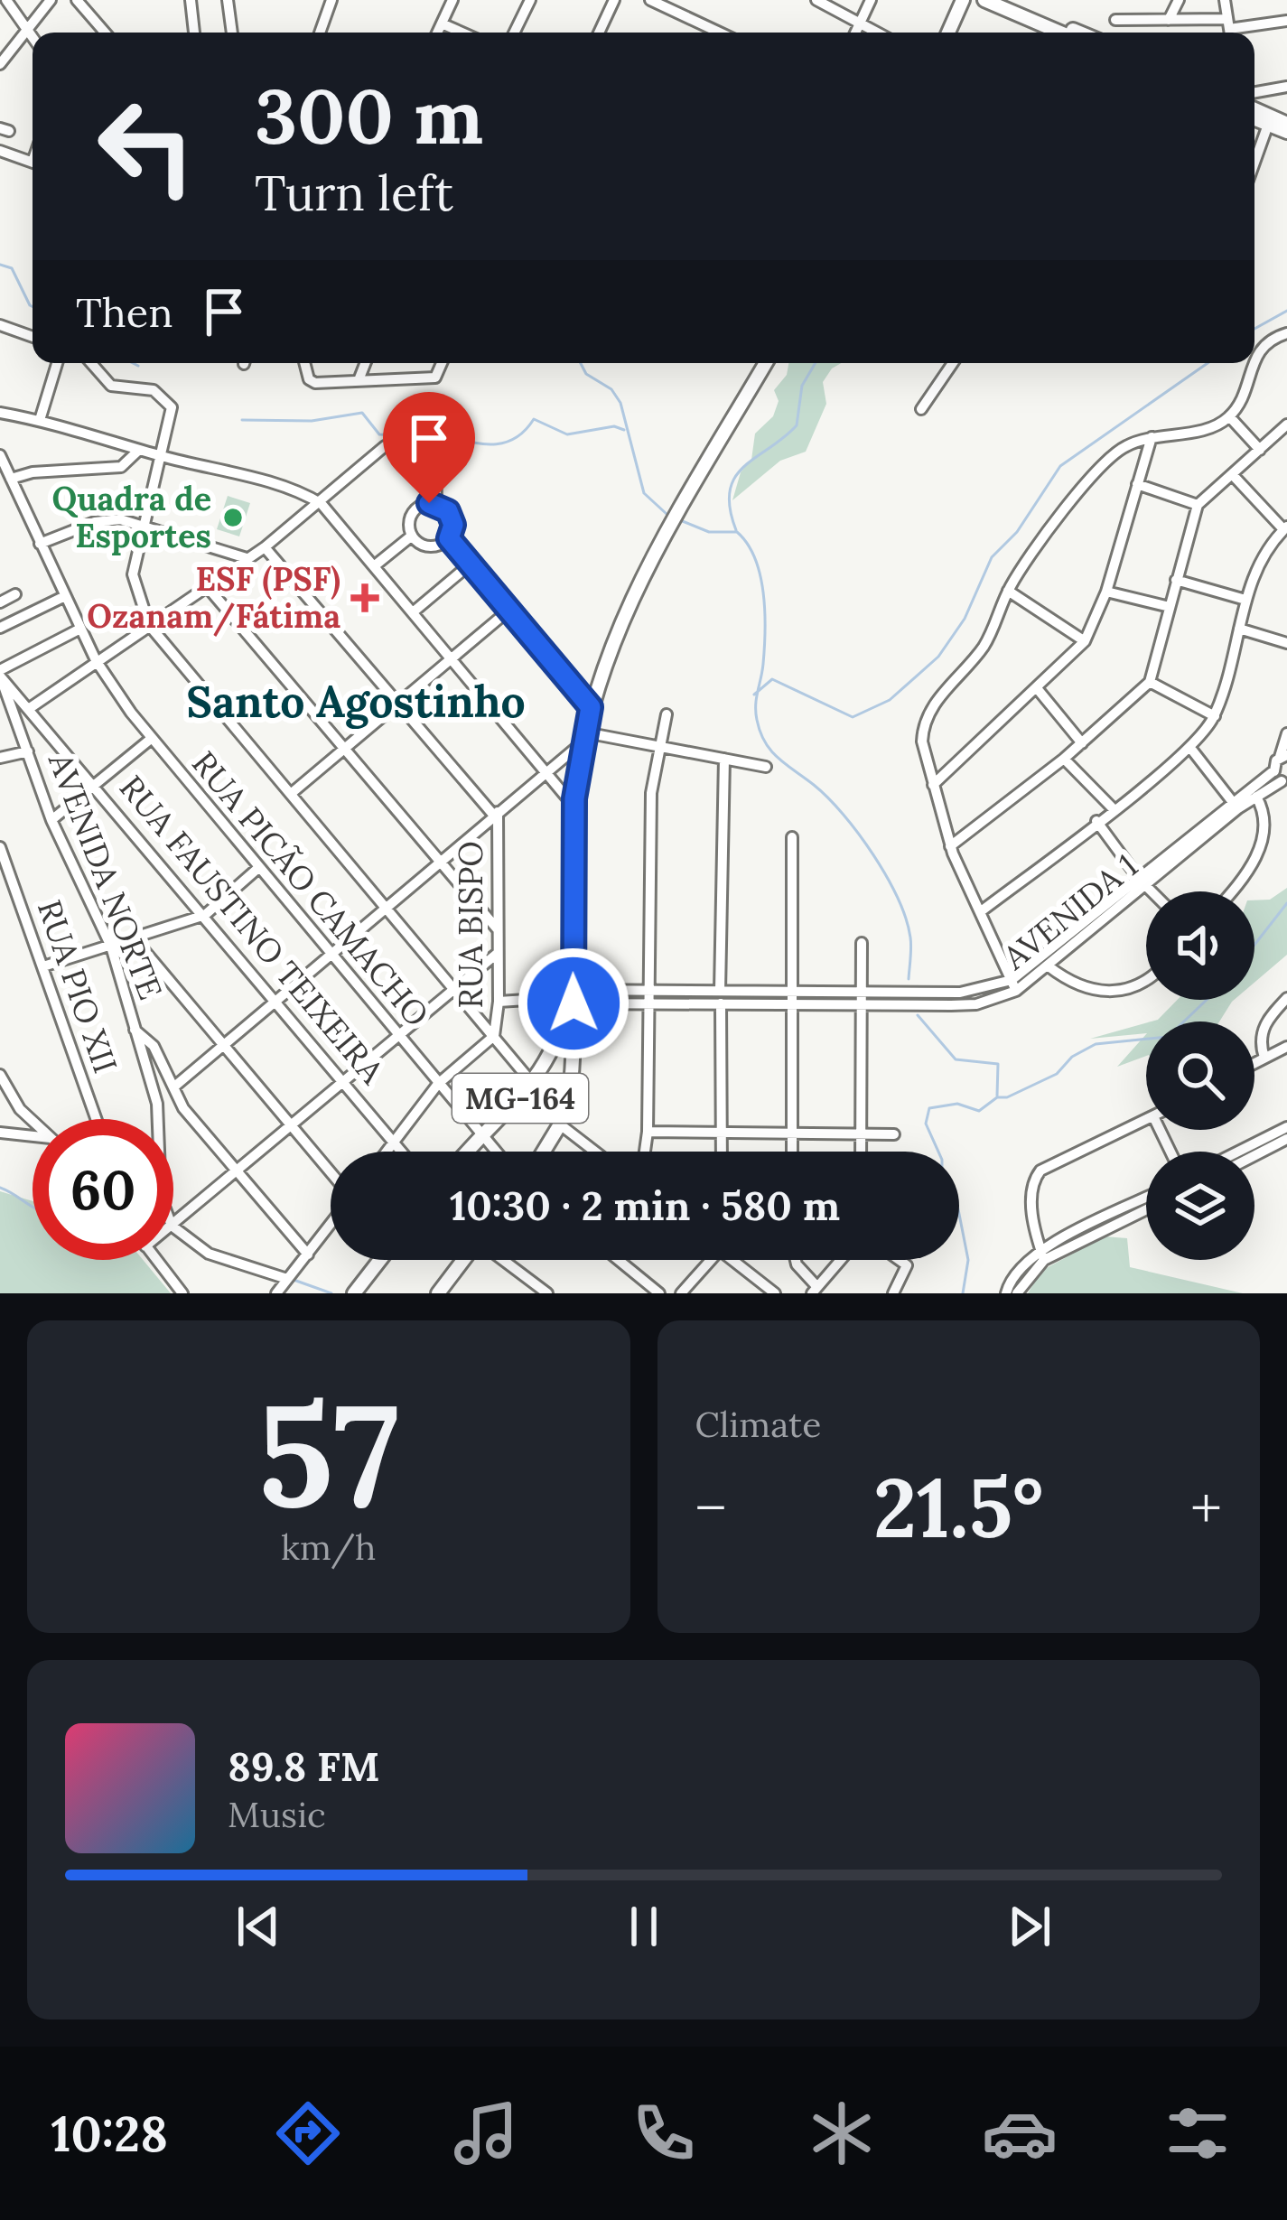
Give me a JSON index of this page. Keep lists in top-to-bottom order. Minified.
{"streets":{"main road":["MG-164"],"street":["AVENIDA NORTE","RUA PICÃO CAMACHO","AVENIDA 1","RUA BISPO","RUA FAUSTINO TEIXEIRA","RUA PIO XII"]},"crossings":[["AVENIDA NORTE","RUA FAUSTINO TEIXEIRA"],["RUA PICÃO CAMACHO","MG-164"]],"districts":["Santo Agostinho"],"places":{"other":["Quadra de Esportes"],"health":["ESF (PSF) Ozanam/Fátima"]},"page":{"turn":["300 m","Turn left"],"then":"Then","limit":"60","trip":"10:30 · 2 min · 580 m","tile":[["57","km/h"],"Climate"],"heat":["−","21.5°","+"],"song":["89.8 FM","Music"],"tabs":"10:28"}}
